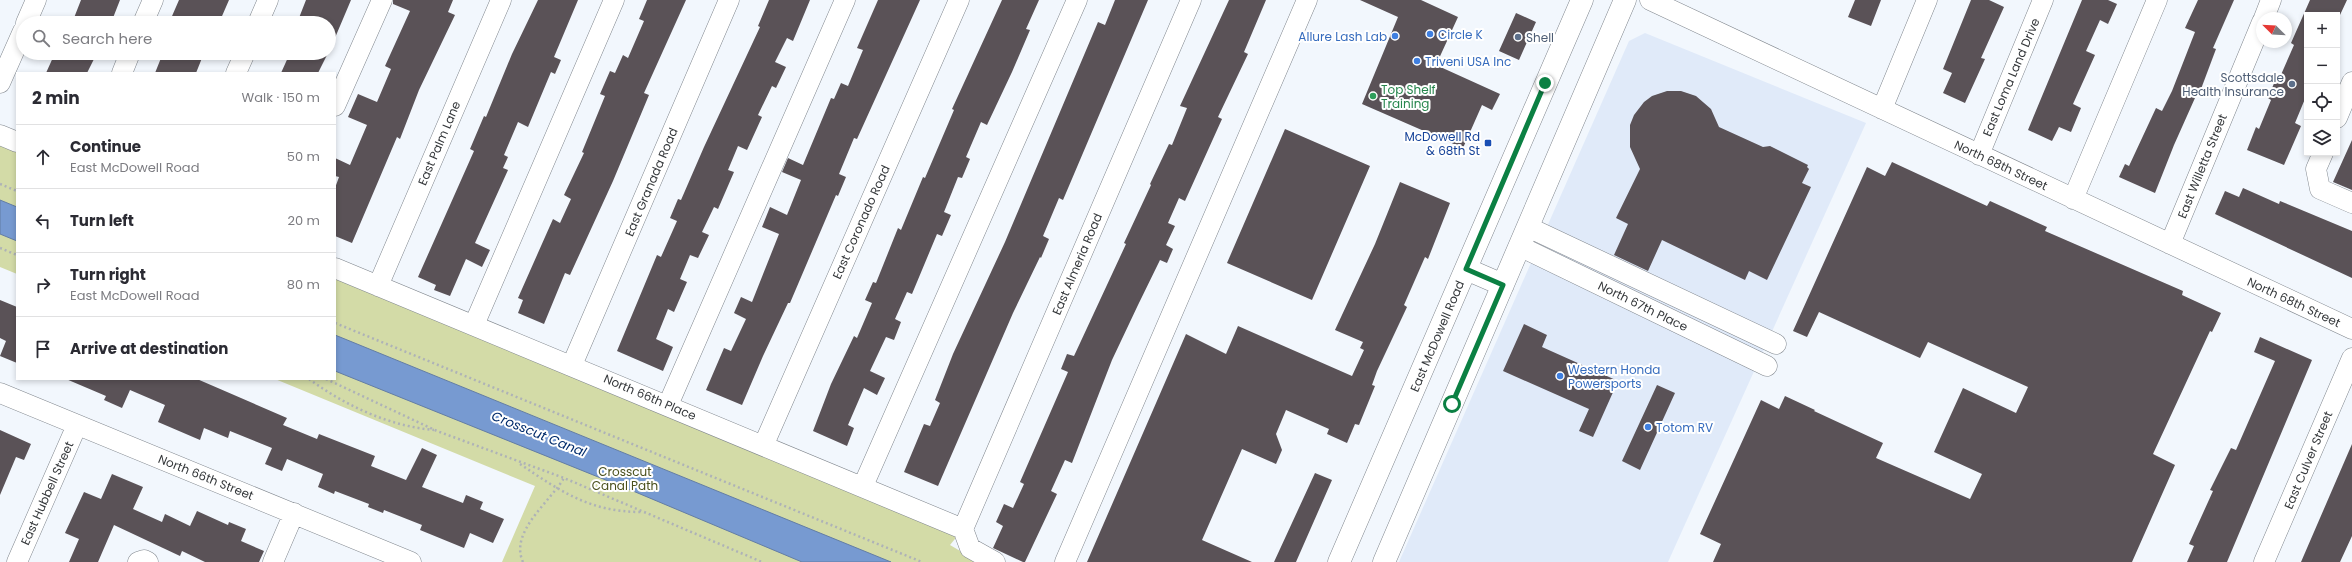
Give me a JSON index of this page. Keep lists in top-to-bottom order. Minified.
{"streets":{"main road":["East McDowell Road"],"street":["East Loma Land Drive","East Palm Lane","North 68th Street","East Willetta Street","East Granada Road","East Coronado Road","East Almeria Road","North 67th Place","North 66th Place","East Culver Street","North 66th Street","East Hubbell Street"]},"crossings":[["East Loma Land Drive","North 68th Street"],["East Palm Lane","North 66th Place"],["North 68th Street","East Willetta Street"],["East Granada Road","North 66th Place"],["East Coronado Road","North 66th Place"],["East Almeria Road","North 66th Place"],["North 66th Street","East Hubbell Street"]],"water":["Crosscut Canal"],"parks":["Crosscut Canal Path"],"places":{"other":["Circle K","Allure Lash Lab","Shell","Triveni USA Inc","Scottsdale Health Insurance","Top Shelf Training","Western Honda Powersports","Totom RV"],"transit":["McDowell Rd & 68th St"]},"north":"top left","page":{"map_buttons":["+","−"],"search":"Search here","heading":["2 min","Walk · 150 m"],"list":[["Continue","East McDowell Road","50 m"],["Turn left","20 m"],["Turn right","East McDowell Road","80 m"],"Arrive at destination"]}}
